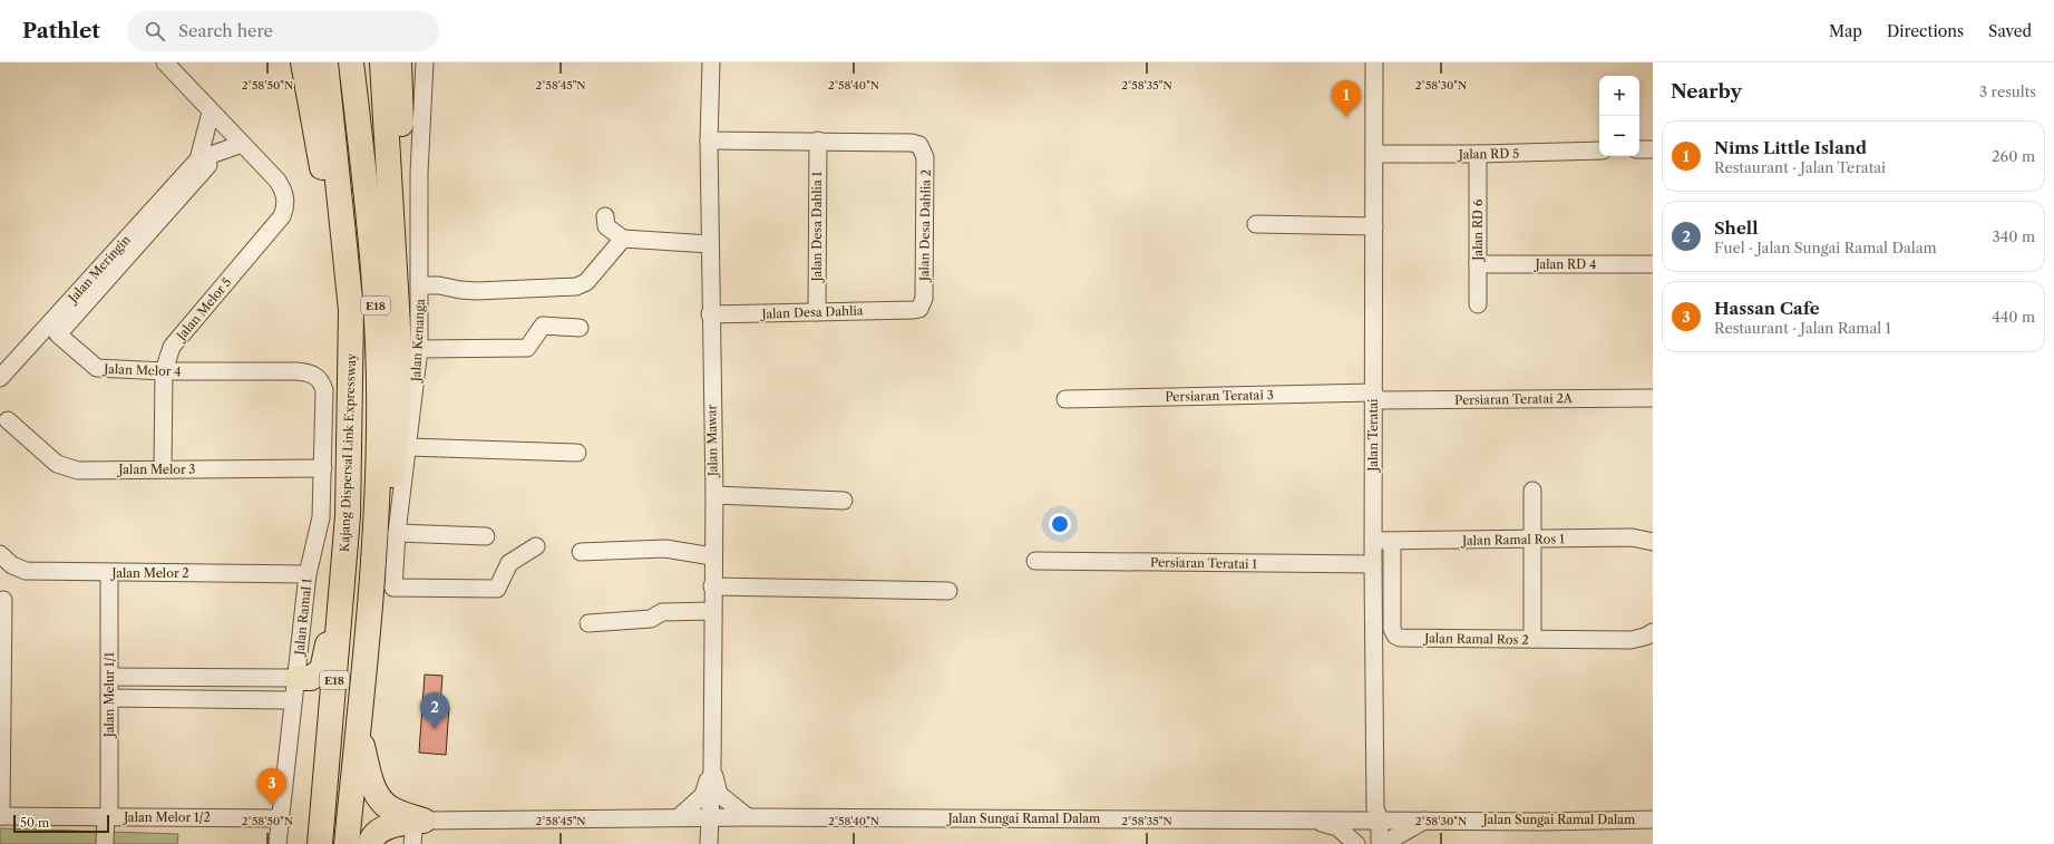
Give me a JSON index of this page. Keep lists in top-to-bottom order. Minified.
{"streets":{"highway":["E18","Kajang Dispersal Link Expressway"],"street":["Jalan RD 5","Jalan Desa Dahlia 2","Jalan Desa Dahlia 1","Jalan RD 6","Jalan RD 4","Jalan Meringin","Jalan Melor 5","Jalan Desa Dahlia","Jalan Kenanga","Jalan Melor 4","Persiaran Teratai 3","Persiaran Teratai 2A","Jalan Teratai","Jalan Mawar","Jalan Melor 3","Jalan Ramal Ros 1","Persiaran Teratai 1","Jalan Melor 2","Jalan Ramal 1","Jalan Ramal Ros 2","Jalan Melur 1/1","Jalan Melor 1/2","Jalan Sungai Ramal Dalam"]},"crossings":[["Jalan RD 5","Jalan RD 6"],["Jalan RD 5","Jalan Teratai"],["Jalan Desa Dahlia 2","Jalan Desa Dahlia 1"],["Jalan Desa Dahlia 2","Jalan Desa Dahlia"],["Jalan Desa Dahlia 1","Jalan Desa Dahlia"],["Jalan RD 6","Jalan RD 4"],["Jalan Meringin","Jalan Melor 5"],["Jalan Meringin","Jalan Melor 4"],["E18","Jalan Kenanga"],["Jalan Melor 5","Jalan Melor 4"],["Jalan Melor 5","Jalan Melor 3"],["Jalan Desa Dahlia","Jalan Mawar"],["Jalan Melor 4","Jalan Ramal 1"],["Persiaran Teratai 3","Persiaran Teratai 2A"],["Persiaran Teratai 3","Jalan Teratai"],["Persiaran Teratai 2A","Jalan Teratai"],["Jalan Teratai","Jalan Ramal Ros 1"],["Jalan Teratai","Persiaran Teratai 1"],["Jalan Teratai","Jalan Sungai Ramal Dalam"],["Jalan Mawar","Jalan Sungai Ramal Dalam"],["Jalan Melor 3","Jalan Ramal 1"],["Jalan Ramal Ros 1","Jalan Ramal Ros 2"],["Jalan Melor 2","Jalan Ramal 1"],["Jalan Melor 2","Jalan Melur 1/1"],["Jalan Ramal 1","Jalan Melor 1/2"],["Jalan Melur 1/1","Jalan Melor 1/2"]],"scale_bar":"50 m","page":{"header":"Pathlet","search":"Search here","nav":["Map","Directions","Saved"],"heading":["Nearby","3 results"],"map_buttons":["+","−"],"pins":["1","2","3"],"list":[{"mark":"1","name":"Nims Little Island","note":"Restaurant · Jalan Teratai","value":"260 m"},{"mark":"2","name":"Shell","note":"Fuel · Jalan Sungai Ramal Dalam","value":"340 m"},{"mark":"3","name":"Hassan Cafe","note":"Restaurant · Jalan Ramal 1","value":"440 m"}],"scale":"50 m"},"coordinates":["2°58'50\"N","2°58'45\"N","2°58'40\"N","2°58'35\"N","2°58'30\"N"]}
